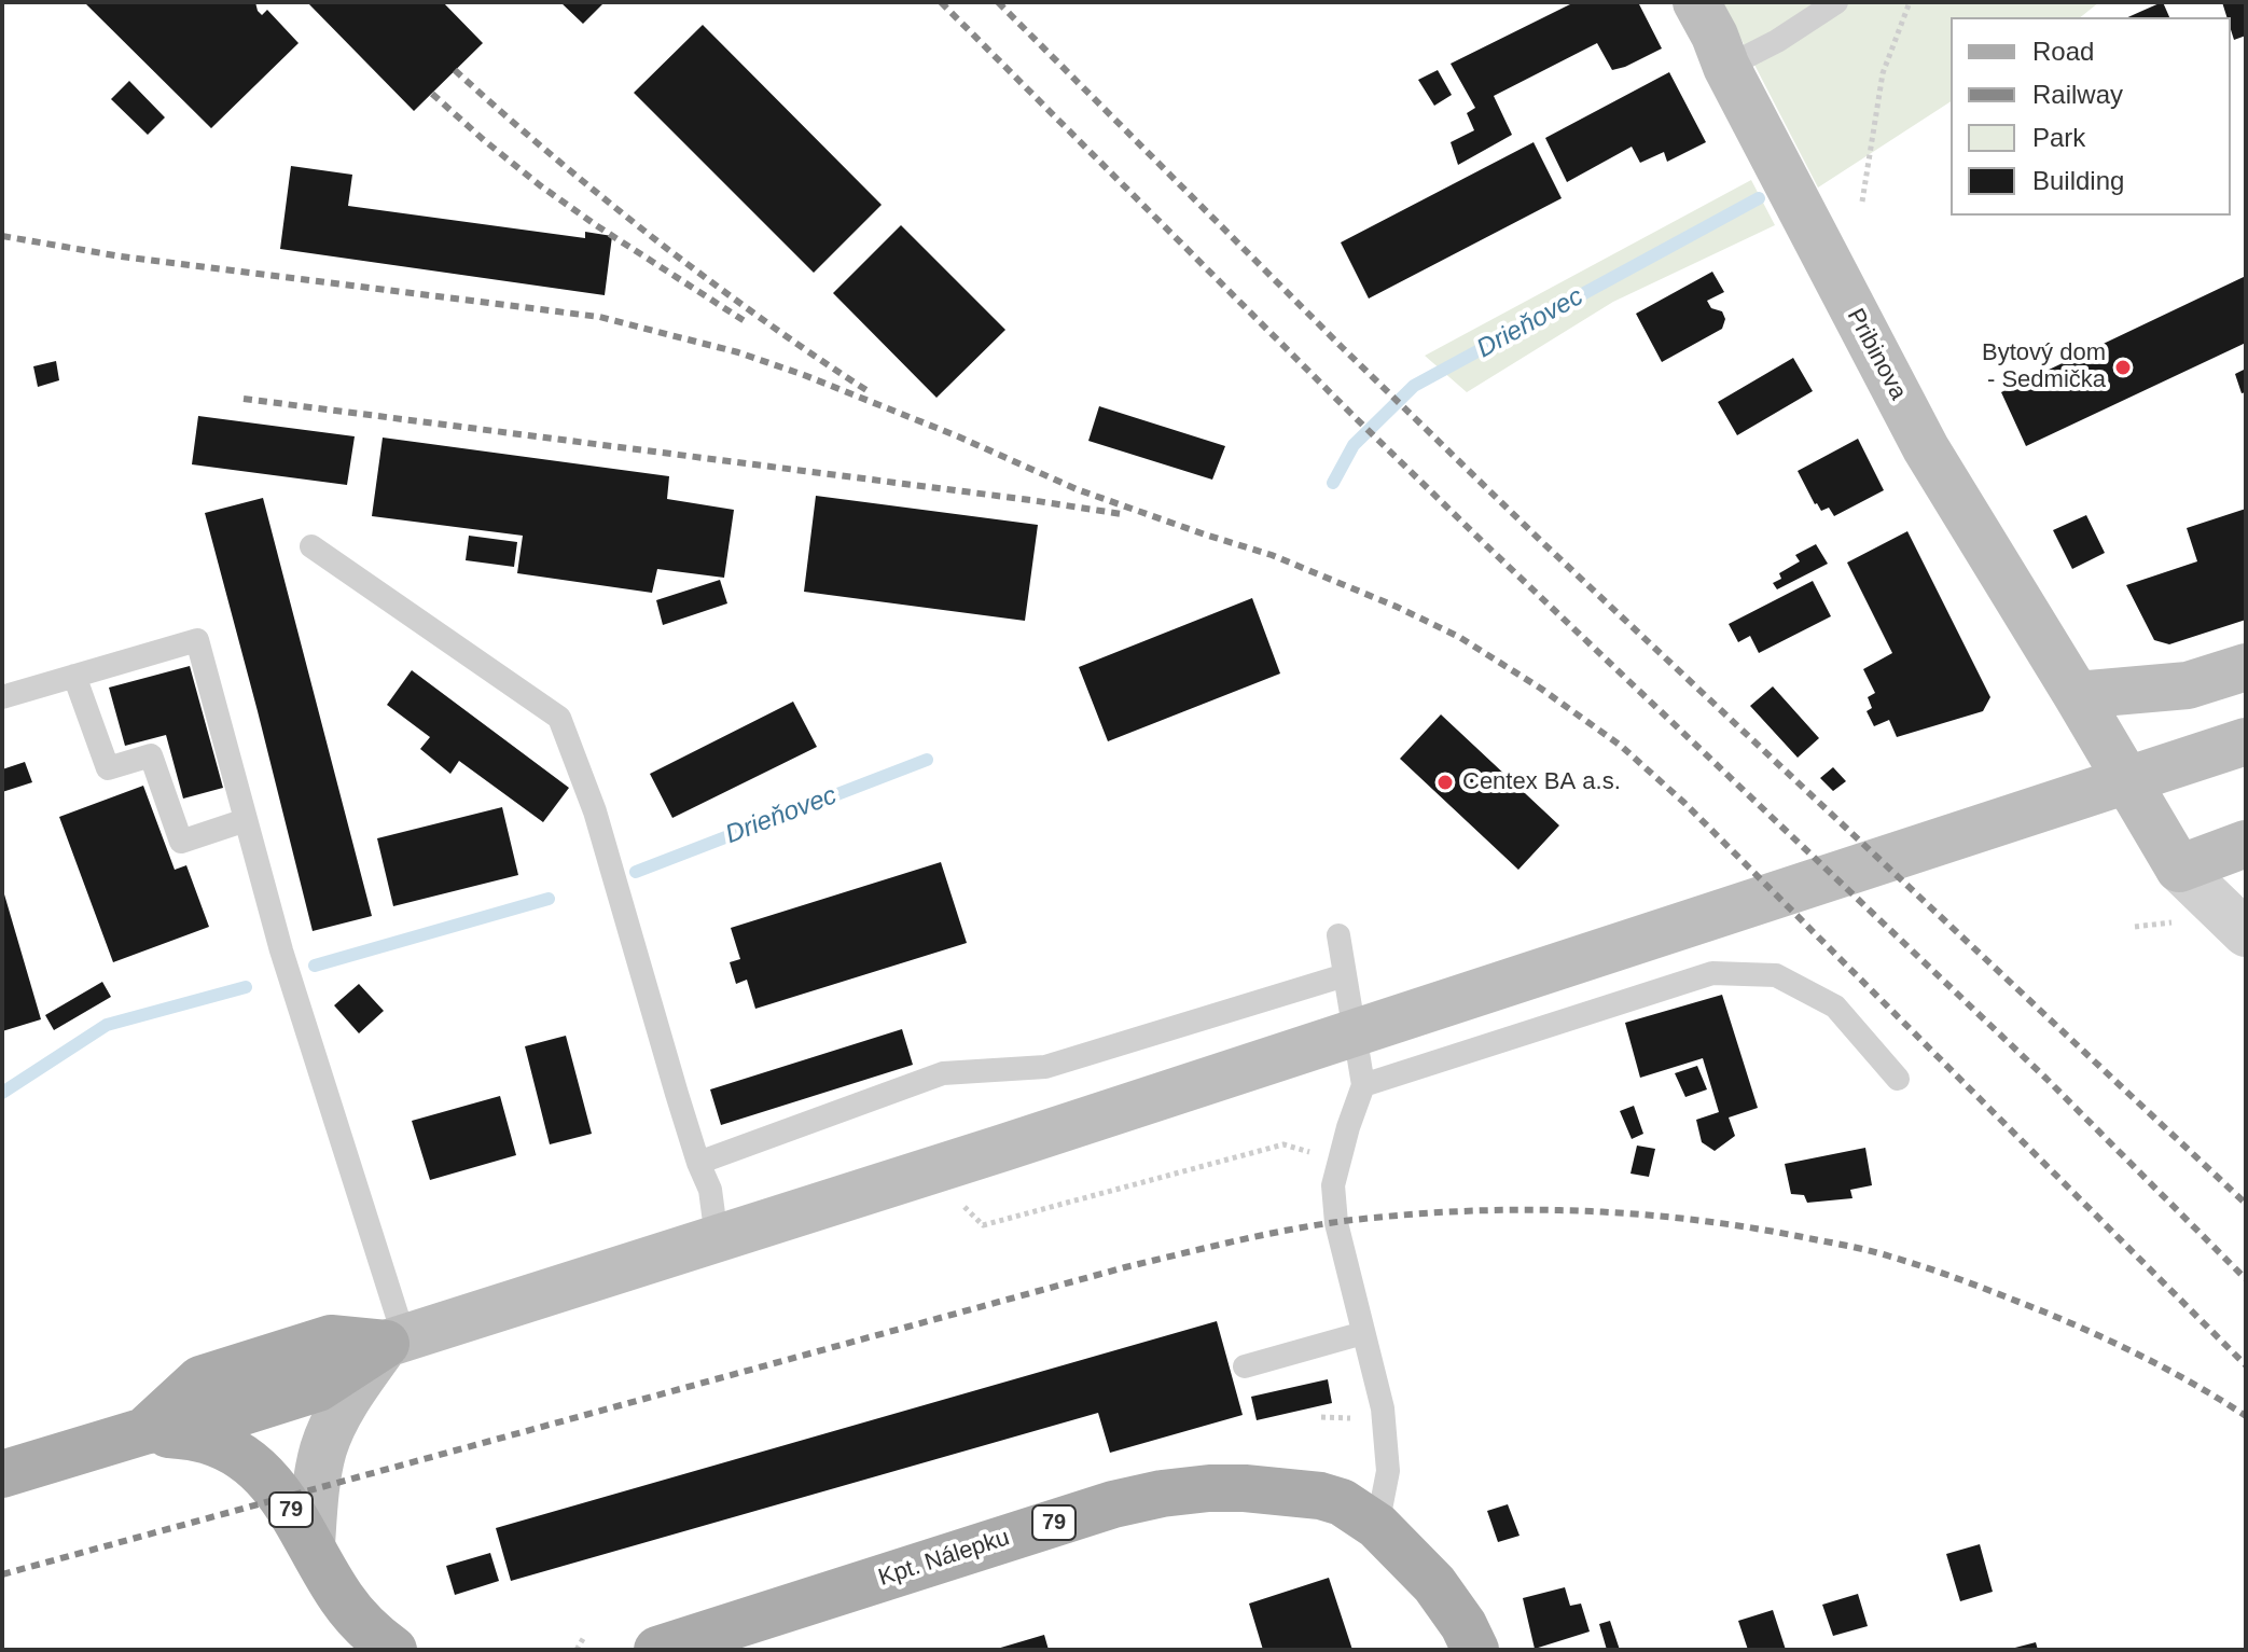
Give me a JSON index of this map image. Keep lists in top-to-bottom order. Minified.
{"streets":{"main road":["79","Kpt. Nálepku"],"street":["Pribinova"]},"water":["Drieňovec"],"places":["Bytový dom - Sedmička","Centex BA a.s."],"legend":["Road","Railway","Park","Building"]}
